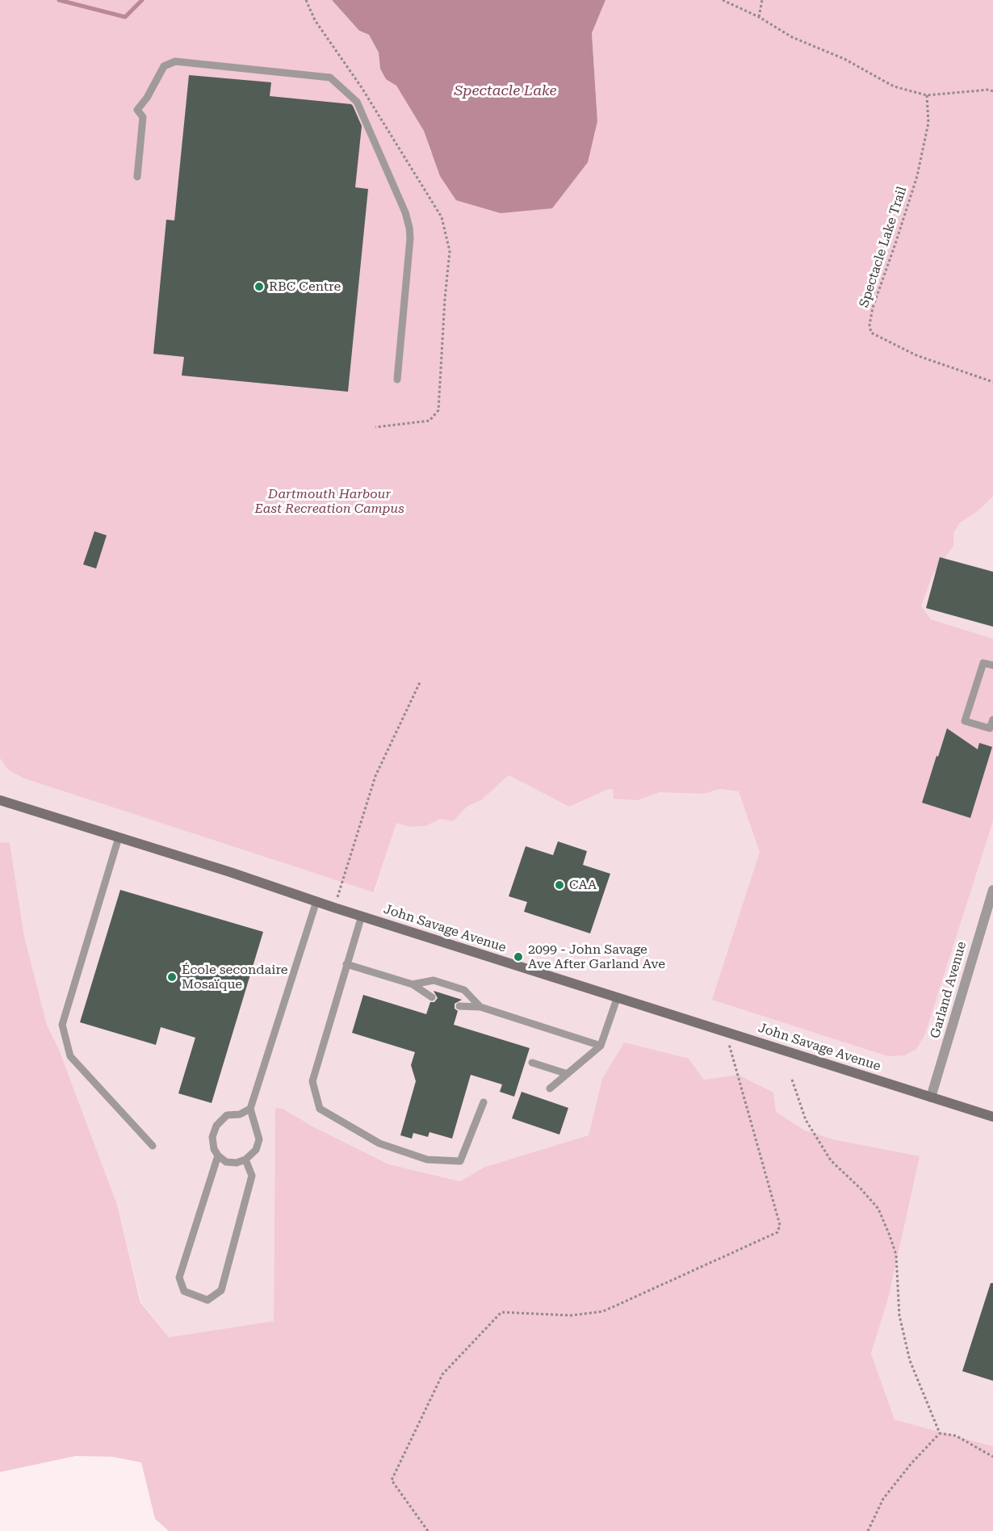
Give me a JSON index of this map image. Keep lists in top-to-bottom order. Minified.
{"streets":{"main road":["John Savage Avenue"],"street":["Garland Avenue"],"path":["Spectacle Lake Trail"]},"crossings":[["John Savage Avenue","Garland Avenue"]],"water":["Spectacle Lake"],"parks":["Dartmouth Harbour East Recreation Campus"],"places":["RBC Centre","CAA","2099 - John Savage Ave After Garland Ave","École secondaire Mosaïque"]}
